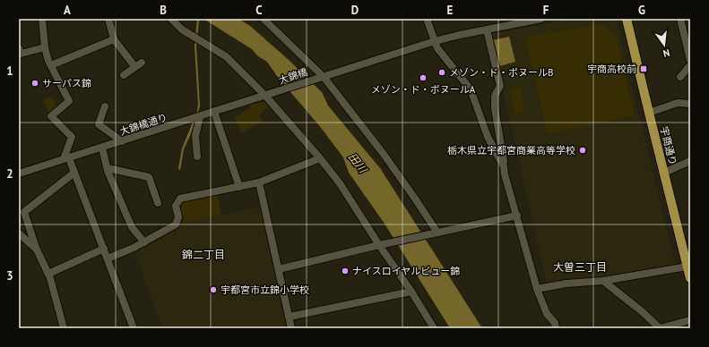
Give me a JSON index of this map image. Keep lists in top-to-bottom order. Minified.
{"streets":{"main road":["宇商通り"],"street":["大錦橋","大錦橋通り"]},"crossings":[["大錦橋","大錦橋通り"]],"districts":["錦二丁目","大曽三丁目"],"water":["田川"],"places":{"transit":["宇商高校前"],"other":["メゾン・ド・ボヌールB","メゾン・ド・ボヌールA","サーパス錦","栃木県立宇都宮商業高等学校","ナイスロイヤルビュー錦","宇都宮市立錦小学校"]},"north":"bottom","grid":{"columns":["A","B","C","D","E","F","G"],"rows":["1","2","3"]}}
